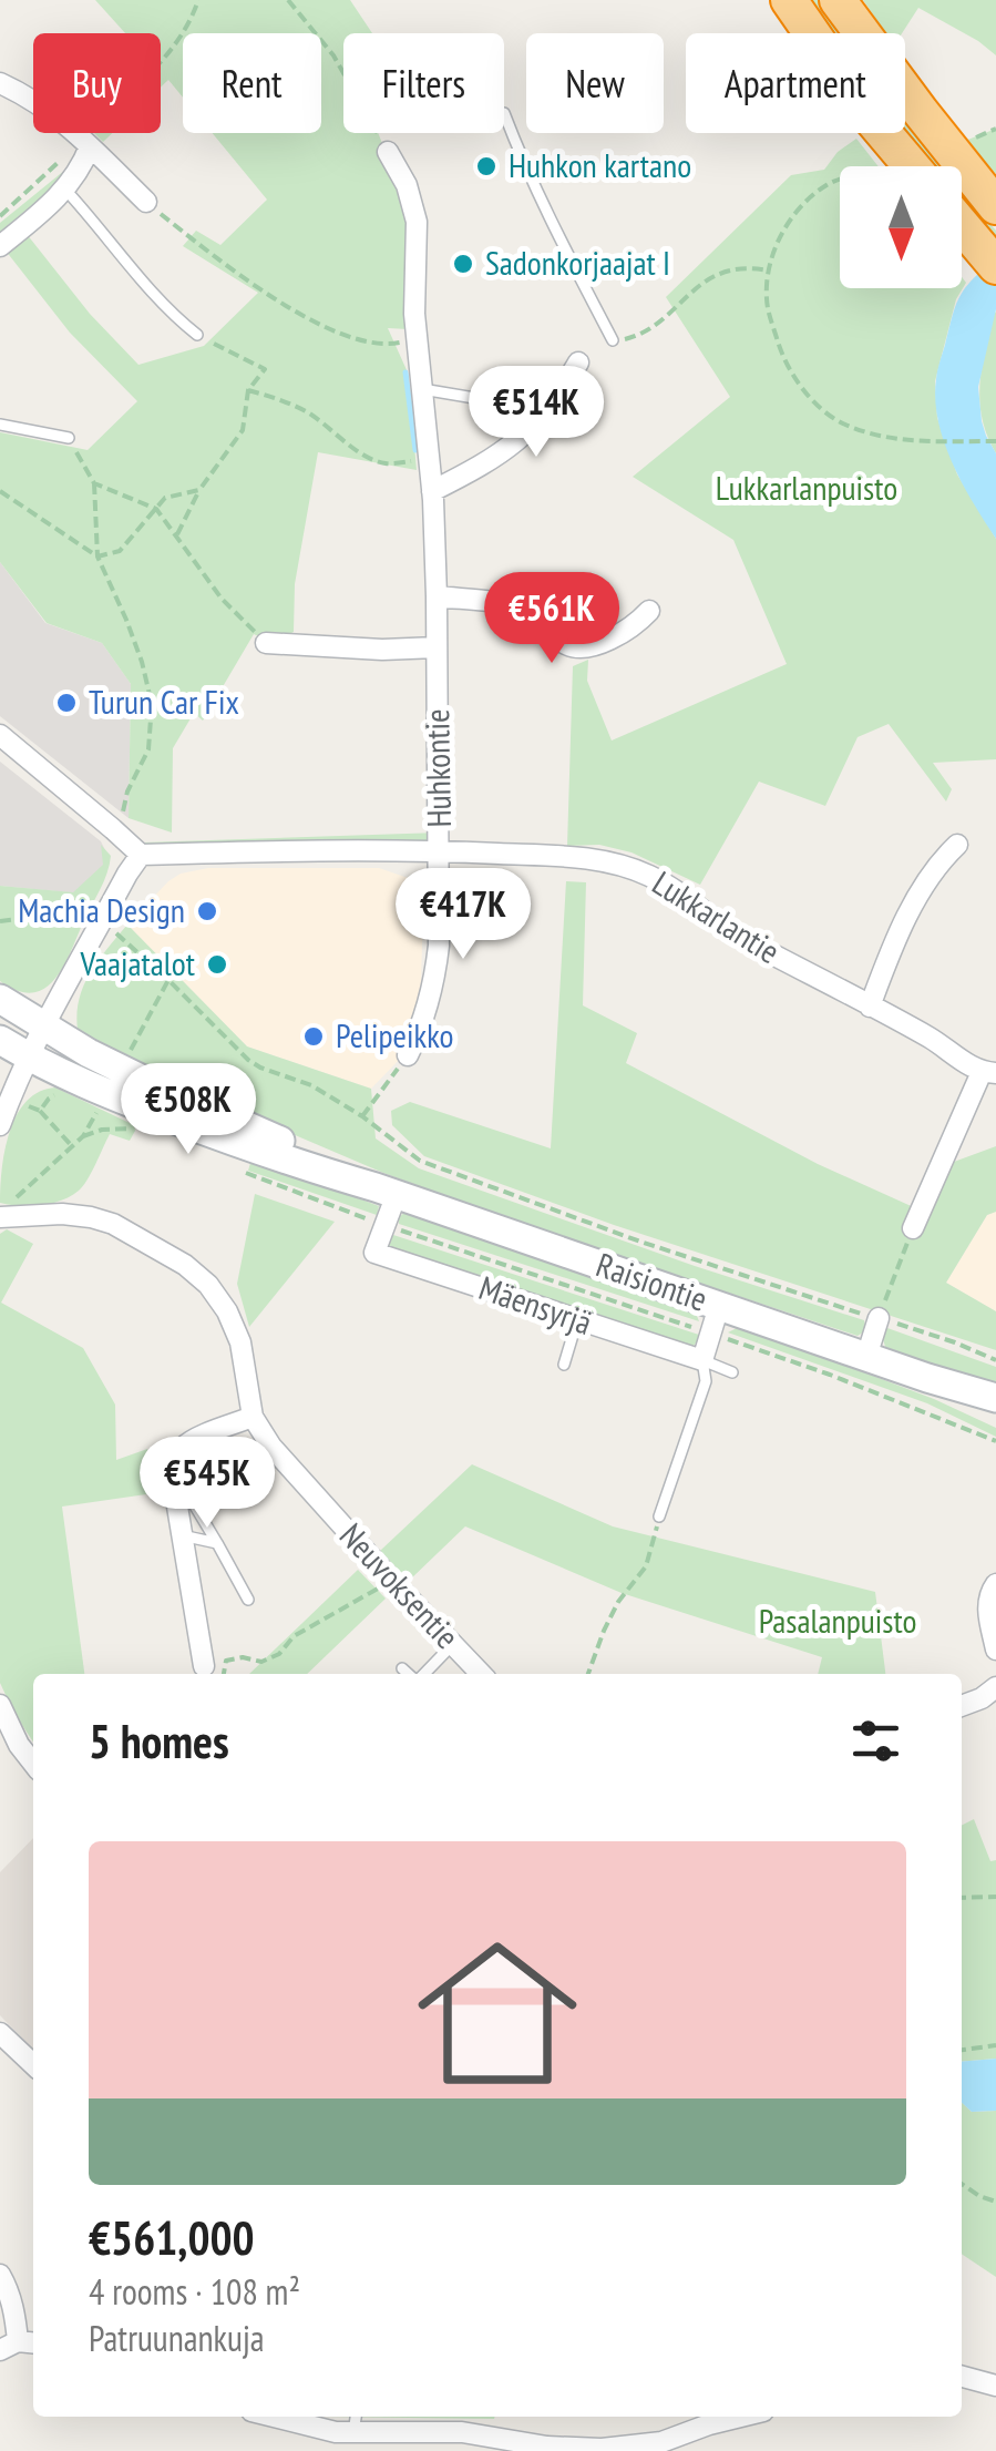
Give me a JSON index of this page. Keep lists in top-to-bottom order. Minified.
{"streets":{"main road":["Raisiontie"],"street":["Huhkontie","Lukkarlantie","Mäensyrjä","Neuvoksentie"]},"crossings":[["Huhkontie","Lukkarlantie"]],"parks":["Lukkarlanpuisto","Pasalanpuisto"],"places":["Huhkon kartano","Sadonkorjaajat I","Turun Car Fix","Machia Design","Vaajatalot","Pelipeikko"],"north":"bottom","page":{"chip":["Buy","Rent","Filters","New","Apartment"],"price":["€514K","€561K","€417K","€508K","€545K"],"heading":"5 homes","list":[{"name":"€561,000","note":"4 rooms · 108 m² · Patruunankuja"}]}}
